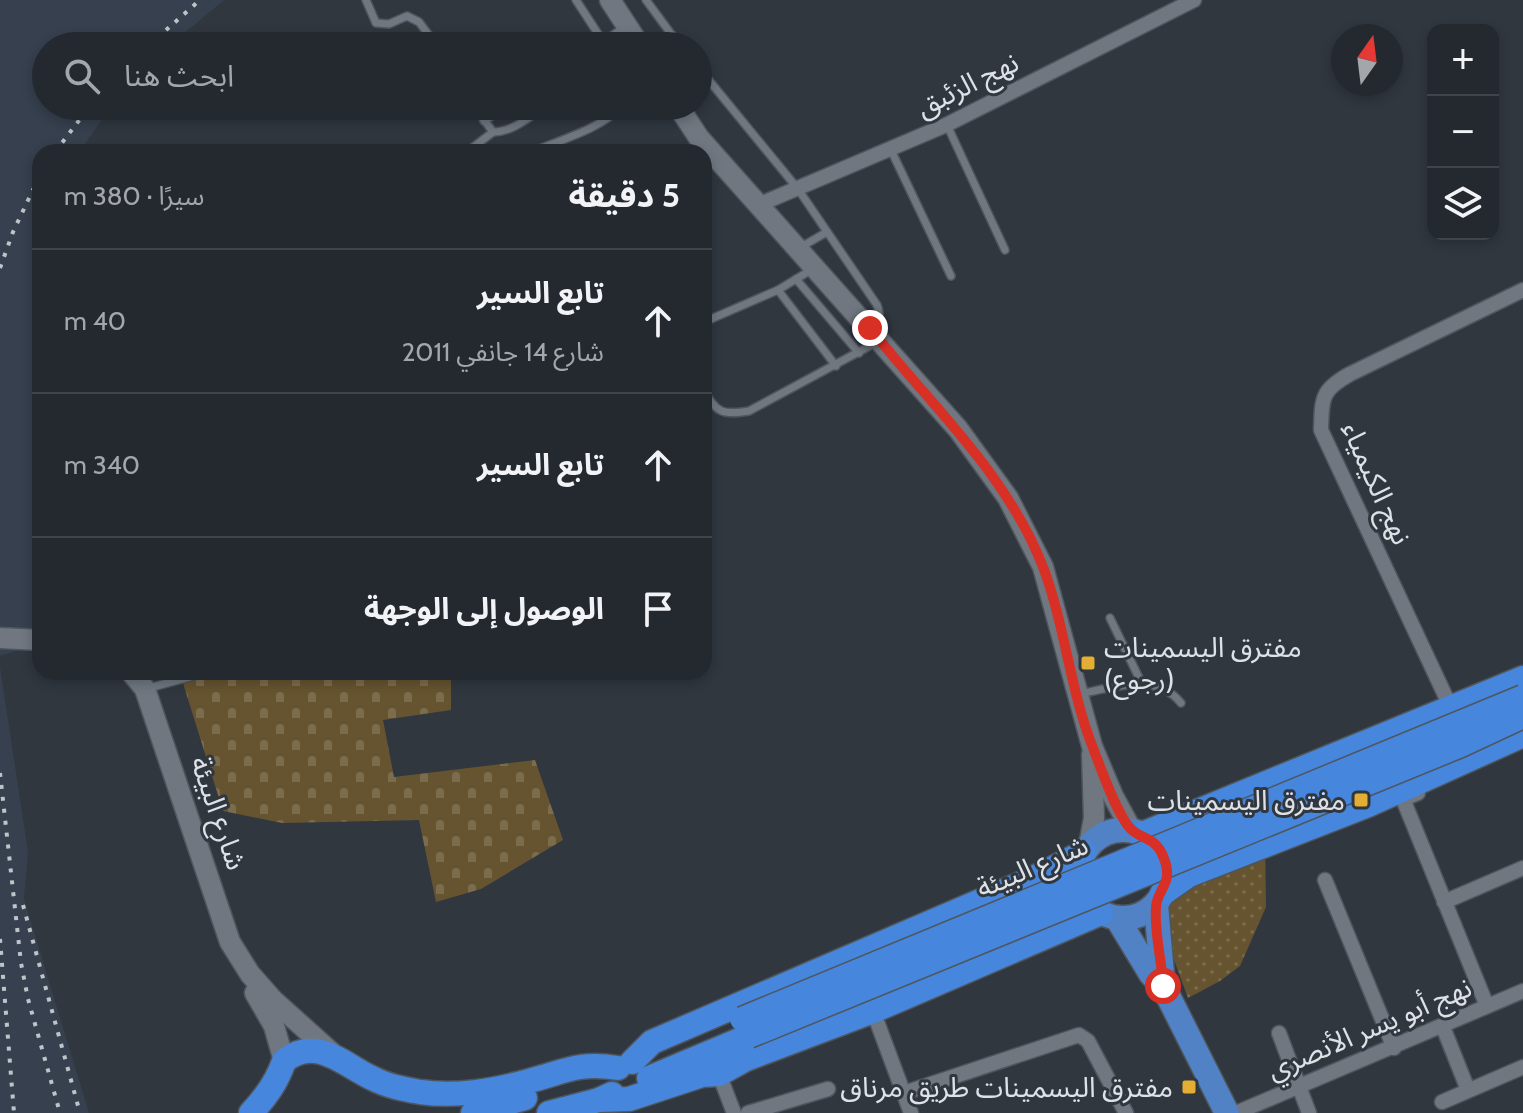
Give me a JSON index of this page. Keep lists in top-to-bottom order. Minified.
{"streets":{"highway":["شارع البيئة"],"street":["نهج الزئبق","نهج الكيمياء","نهج أبو يسر الأنصري"]},"places":{"transit":["مفترق اليسمينات (رجوع)","مفترق اليسمينات","مفترق اليسمينات طريق مرناق"]},"north":"top","page":{"map_buttons":["+","−"],"search":"ابحث هنا","heading":["5 دقيقة","سيرًا · 380 m"],"list":[["تابع السير","شارع 14 جانفي 2011","40 m"],["تابع السير","340 m"],"الوصول إلى الوجهة"]}}
